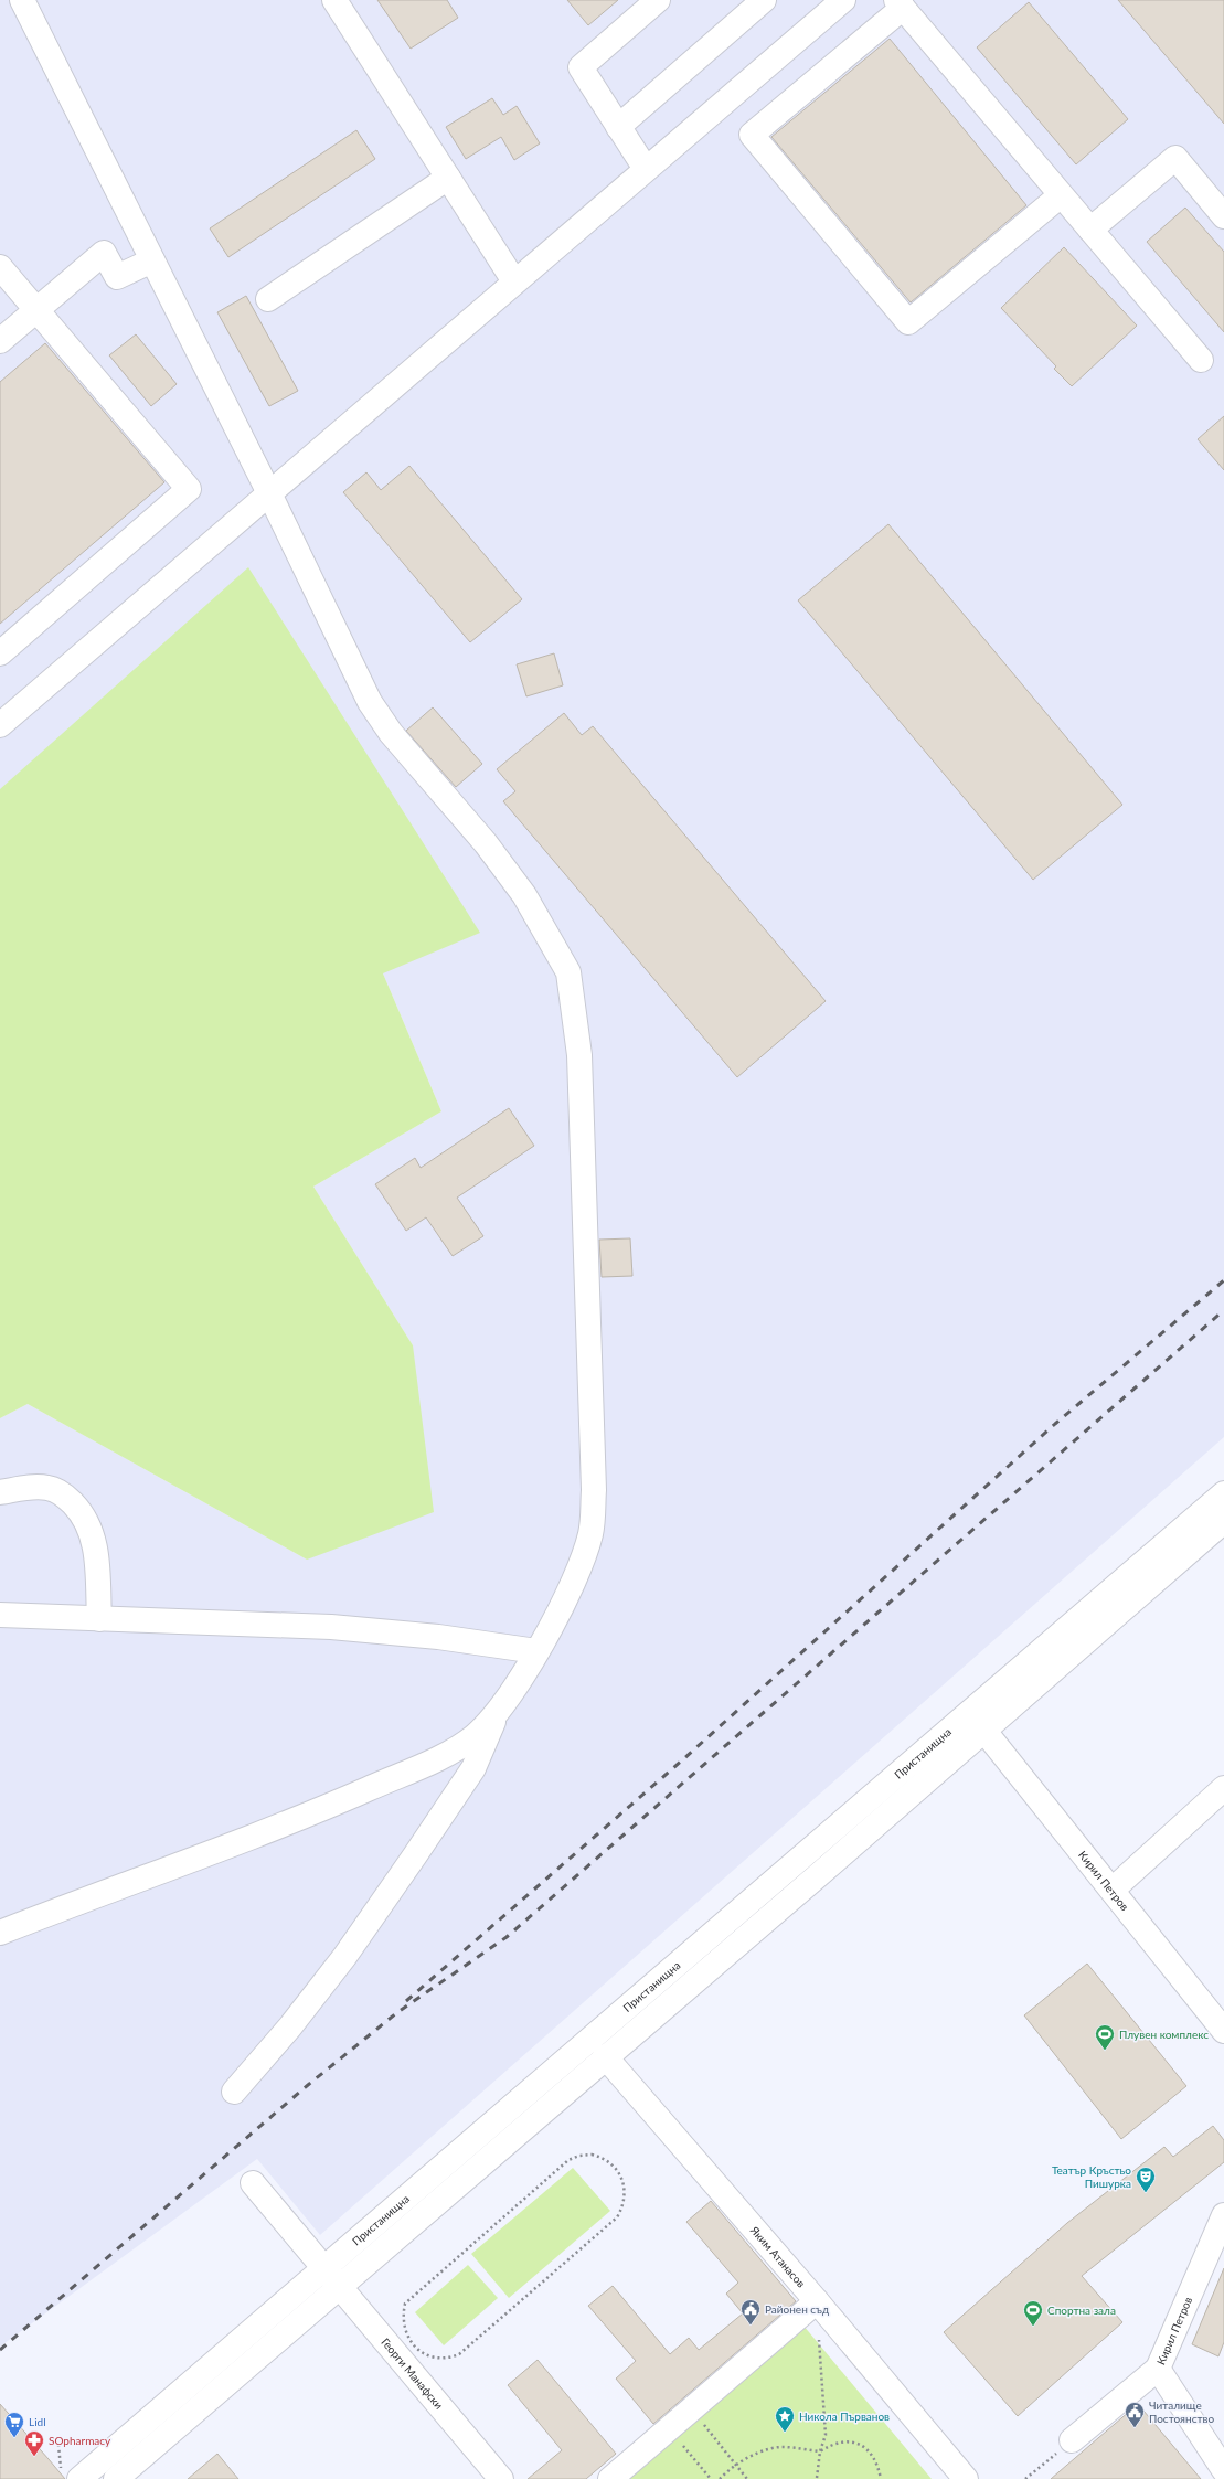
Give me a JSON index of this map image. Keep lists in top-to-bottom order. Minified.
{"streets":{"street":["Пристанищна","Кирил Петров","Яким Атанасов","Георги Манафски"]},"crossings":[["Пристанищна","Кирил Петров"],["Пристанищна","Яким Атанасов"],["Пристанищна","Георги Манафски"]],"places":{"sports":["Плувен комплекс","Спортна зала"],"theatre":["Театър Кръстьо Пишурка"],"public building":["Районен съд","Читалище Постоянство"],"place":["Никола Първанов"],"supermarket":["Lidl"],"pharmacy":["SOpharmacy"]}}
